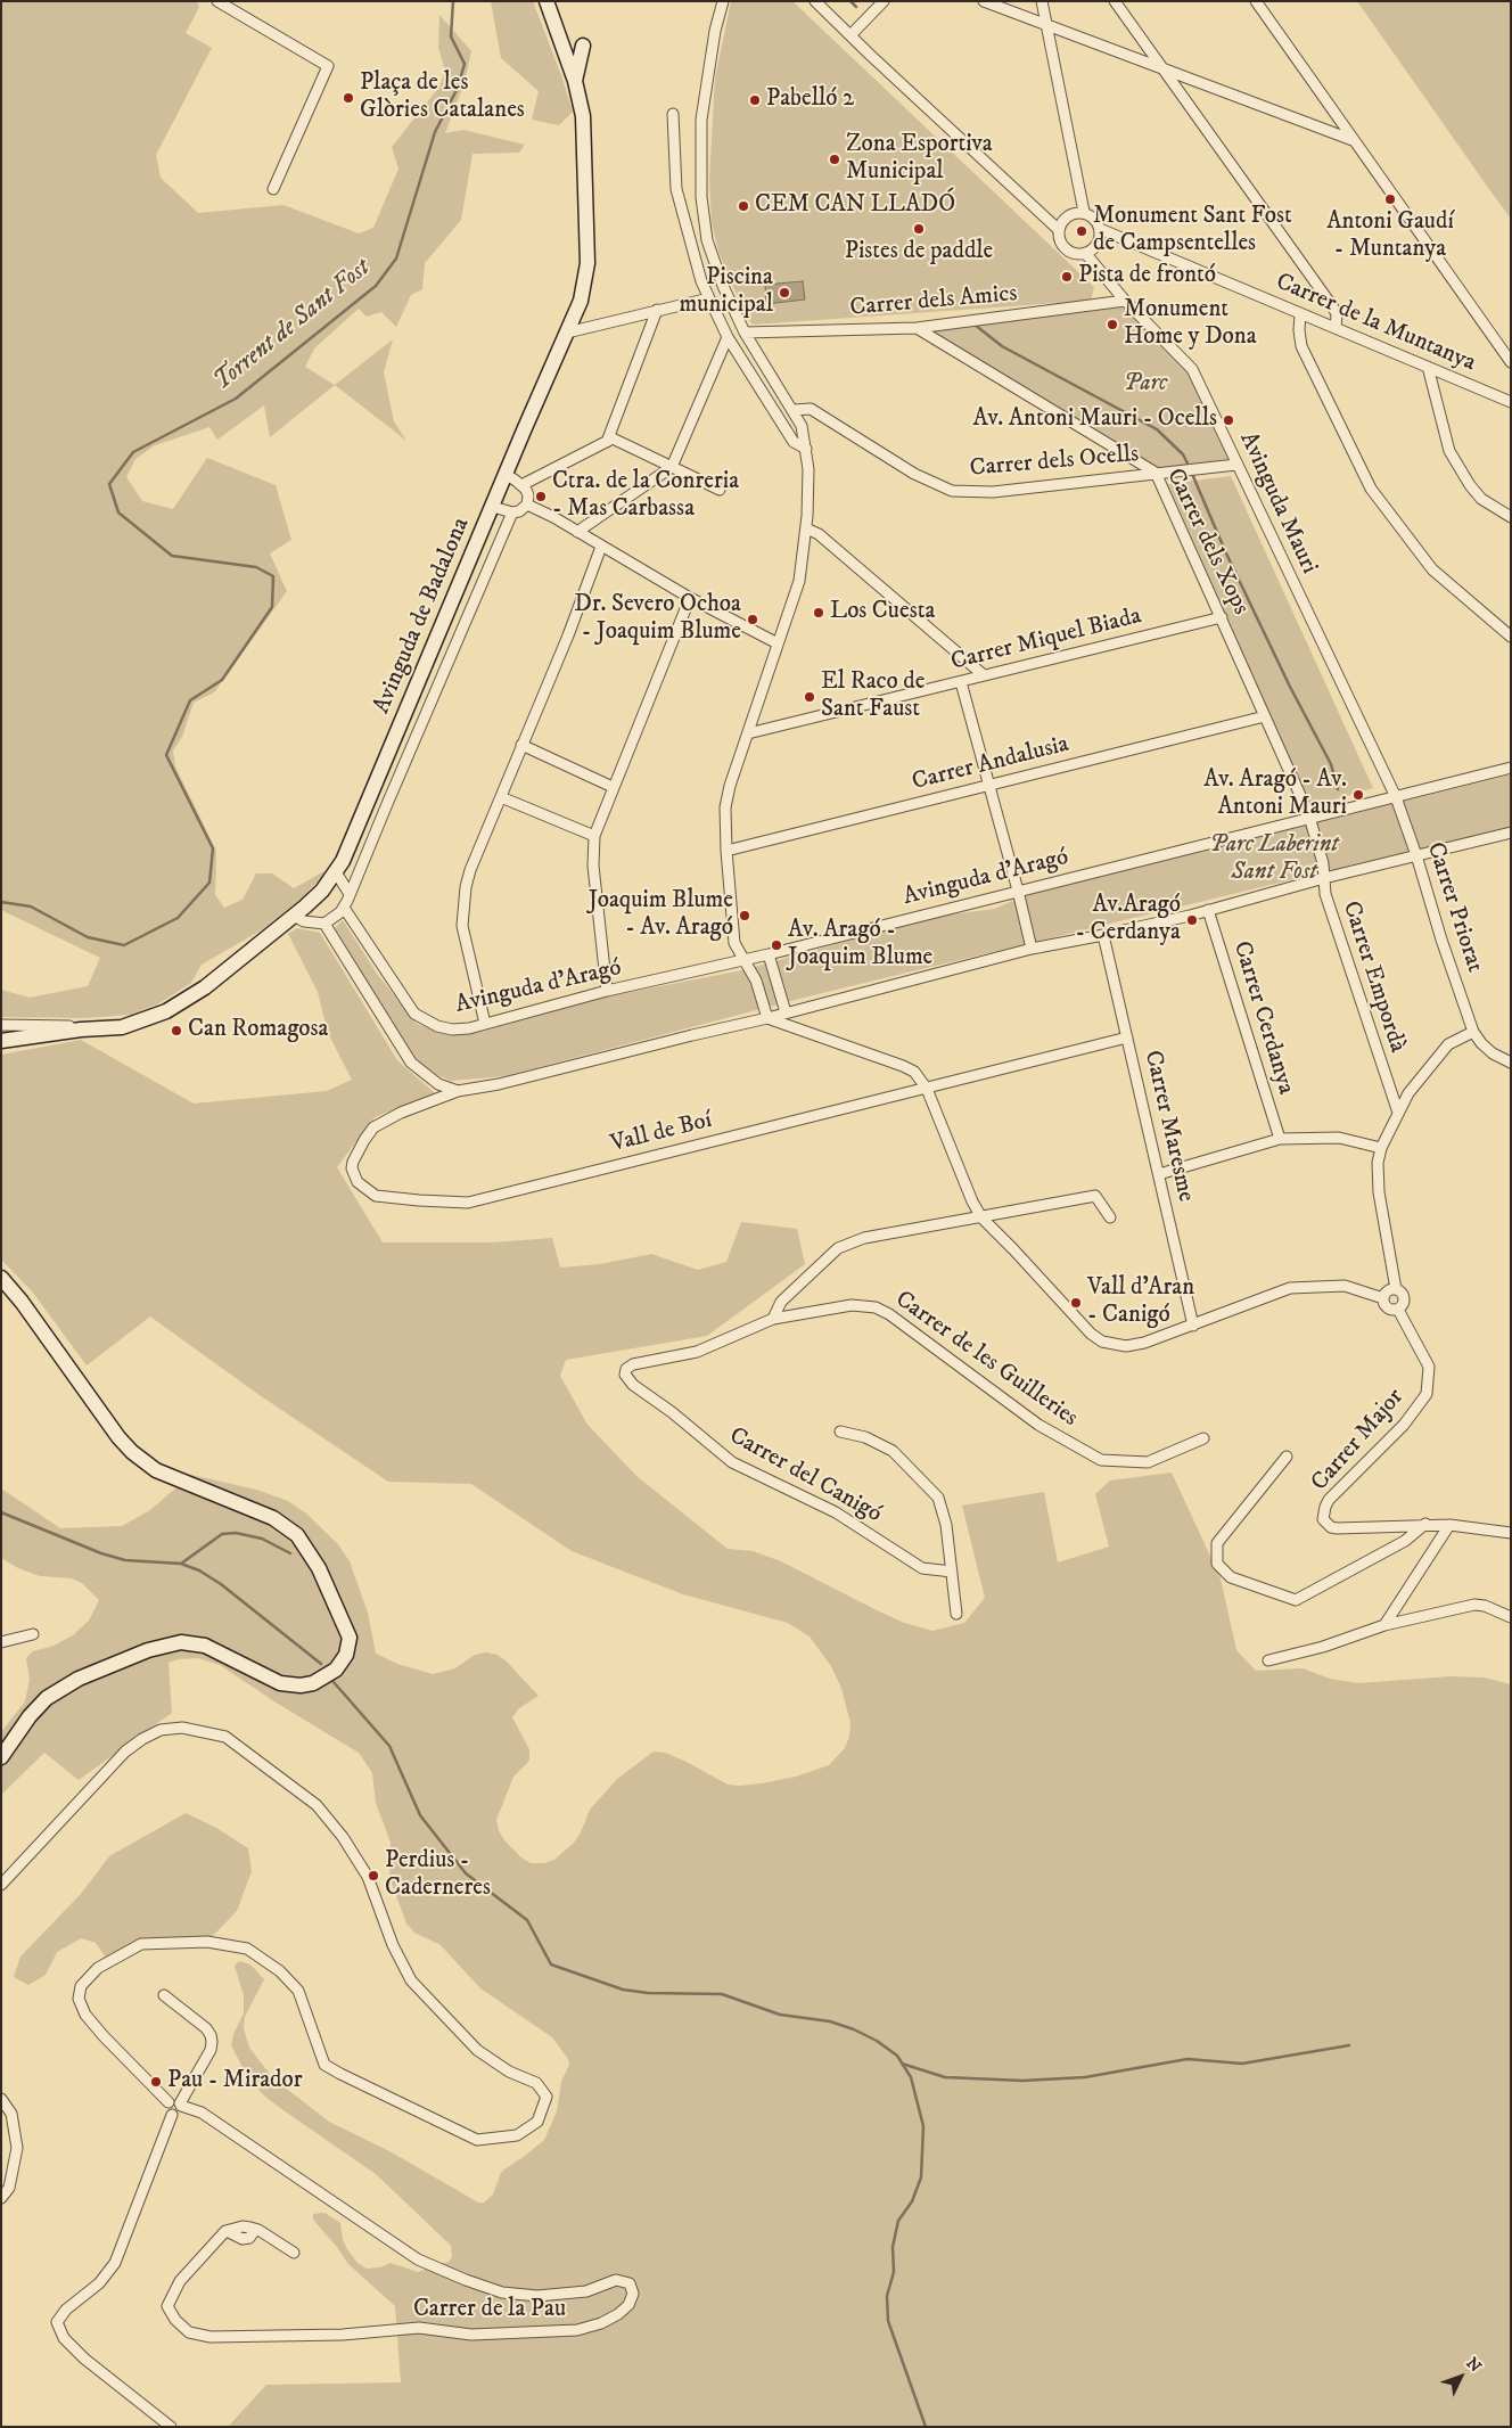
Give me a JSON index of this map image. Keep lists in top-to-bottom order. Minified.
{"streets":{"street":["Carrer dels Amics","Carrer de la Muntanya","Carrer dels Ocells","Avinguda Mauri","Carrer dels Xops","Avinguda de Badalona","Carrer Miquel Biada","Carrer Andalusia","Avinguda d'Aragó","Carrer Priorat","Carrer Empordà","Carrer Cerdanya","Carrer Maresme","Vall de Boí","Carrer de les Guilleries","Carrer Major","Carrer del Canigó","Carrer de la Pau"]},"crossings":[["Carrer dels Amics","Avinguda Mauri"],["Carrer dels Amics","Carrer dels Xops"],["Carrer de la Muntanya","Avinguda Mauri"],["Carrer dels Ocells","Avinguda Mauri"],["Carrer dels Ocells","Carrer dels Xops"],["Avinguda Mauri","Avinguda d'Aragó"],["Avinguda Mauri","Carrer Priorat"],["Carrer dels Xops","Carrer Miquel Biada"],["Carrer dels Xops","Carrer Andalusia"],["Carrer dels Xops","Avinguda d'Aragó"],["Carrer dels Xops","Carrer Empordà"],["Avinguda d'Aragó","Carrer Priorat"],["Avinguda d'Aragó","Carrer Empordà"],["Carrer Maresme","Vall de Boí"],["Carrer de les Guilleries","Carrer del Canigó"]],"water":["Torrent de Sant Fost"],"parks":["Parc","Parc Laberint Sant Fost"],"places":["Plaça de les Glòries Catalanes","Pabelló 2","Zona Esportiva Municipal","Antoni Gaudí - Muntanya","CEM CAN LLADÓ","Pistes de paddle","Monument Sant Fost de Campsentelles","Pista de frontó","Piscina municipal","Monument Home y Dona","Av. Antoni Mauri - Ocells","Ctra. de la Conreria - Mas Carbassa","Los Cuesta","Dr. Severo Ochoa - Joaquim Blume","El Raco de Sant Faust","Av. Aragó - Av. Antoni Mauri","Joaquim Blume - Av. Aragó","Av.Aragó - Cerdanya","Av. Aragó - Joaquim Blume","Can Romagosa","Vall d'Aran - Canigó","Perdius - Caderneres","Pau - Mirador"],"north":"top right"}
